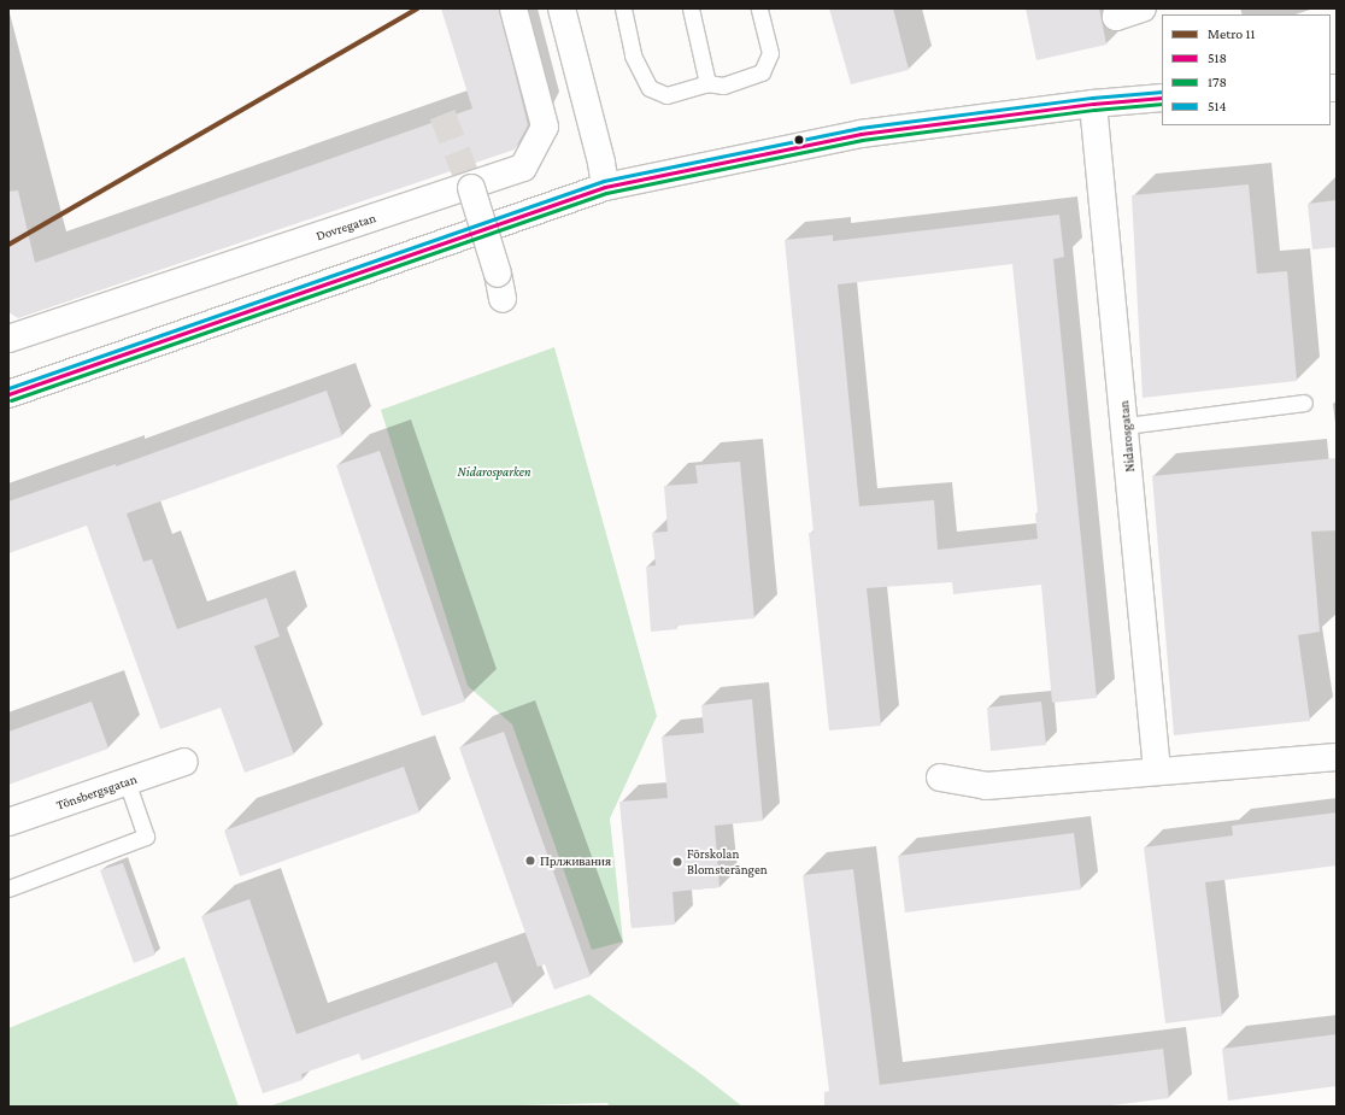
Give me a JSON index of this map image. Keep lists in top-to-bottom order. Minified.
{"streets":{"street":["Dovregatan","Nidarosgatan","Tönsbergsgatan"]},"parks":["Nidarosparken"],"places":["Прлживания","Förskolan Blomsterängen"],"lines":["metro line 11","transit line 514","transit line 518","transit line 178"],"legend":["Metro 11","518","178","514"]}
